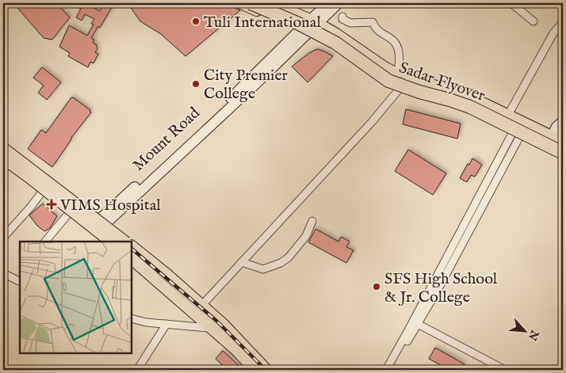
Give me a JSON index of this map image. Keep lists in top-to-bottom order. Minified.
{"streets":{"highway":["Sadar Flyover"]},"places":{"other":["Tuli International","City Premier College","SFS High School & Jr. College"],"health":["VIMS Hospital"]},"north":"bottom right"}
